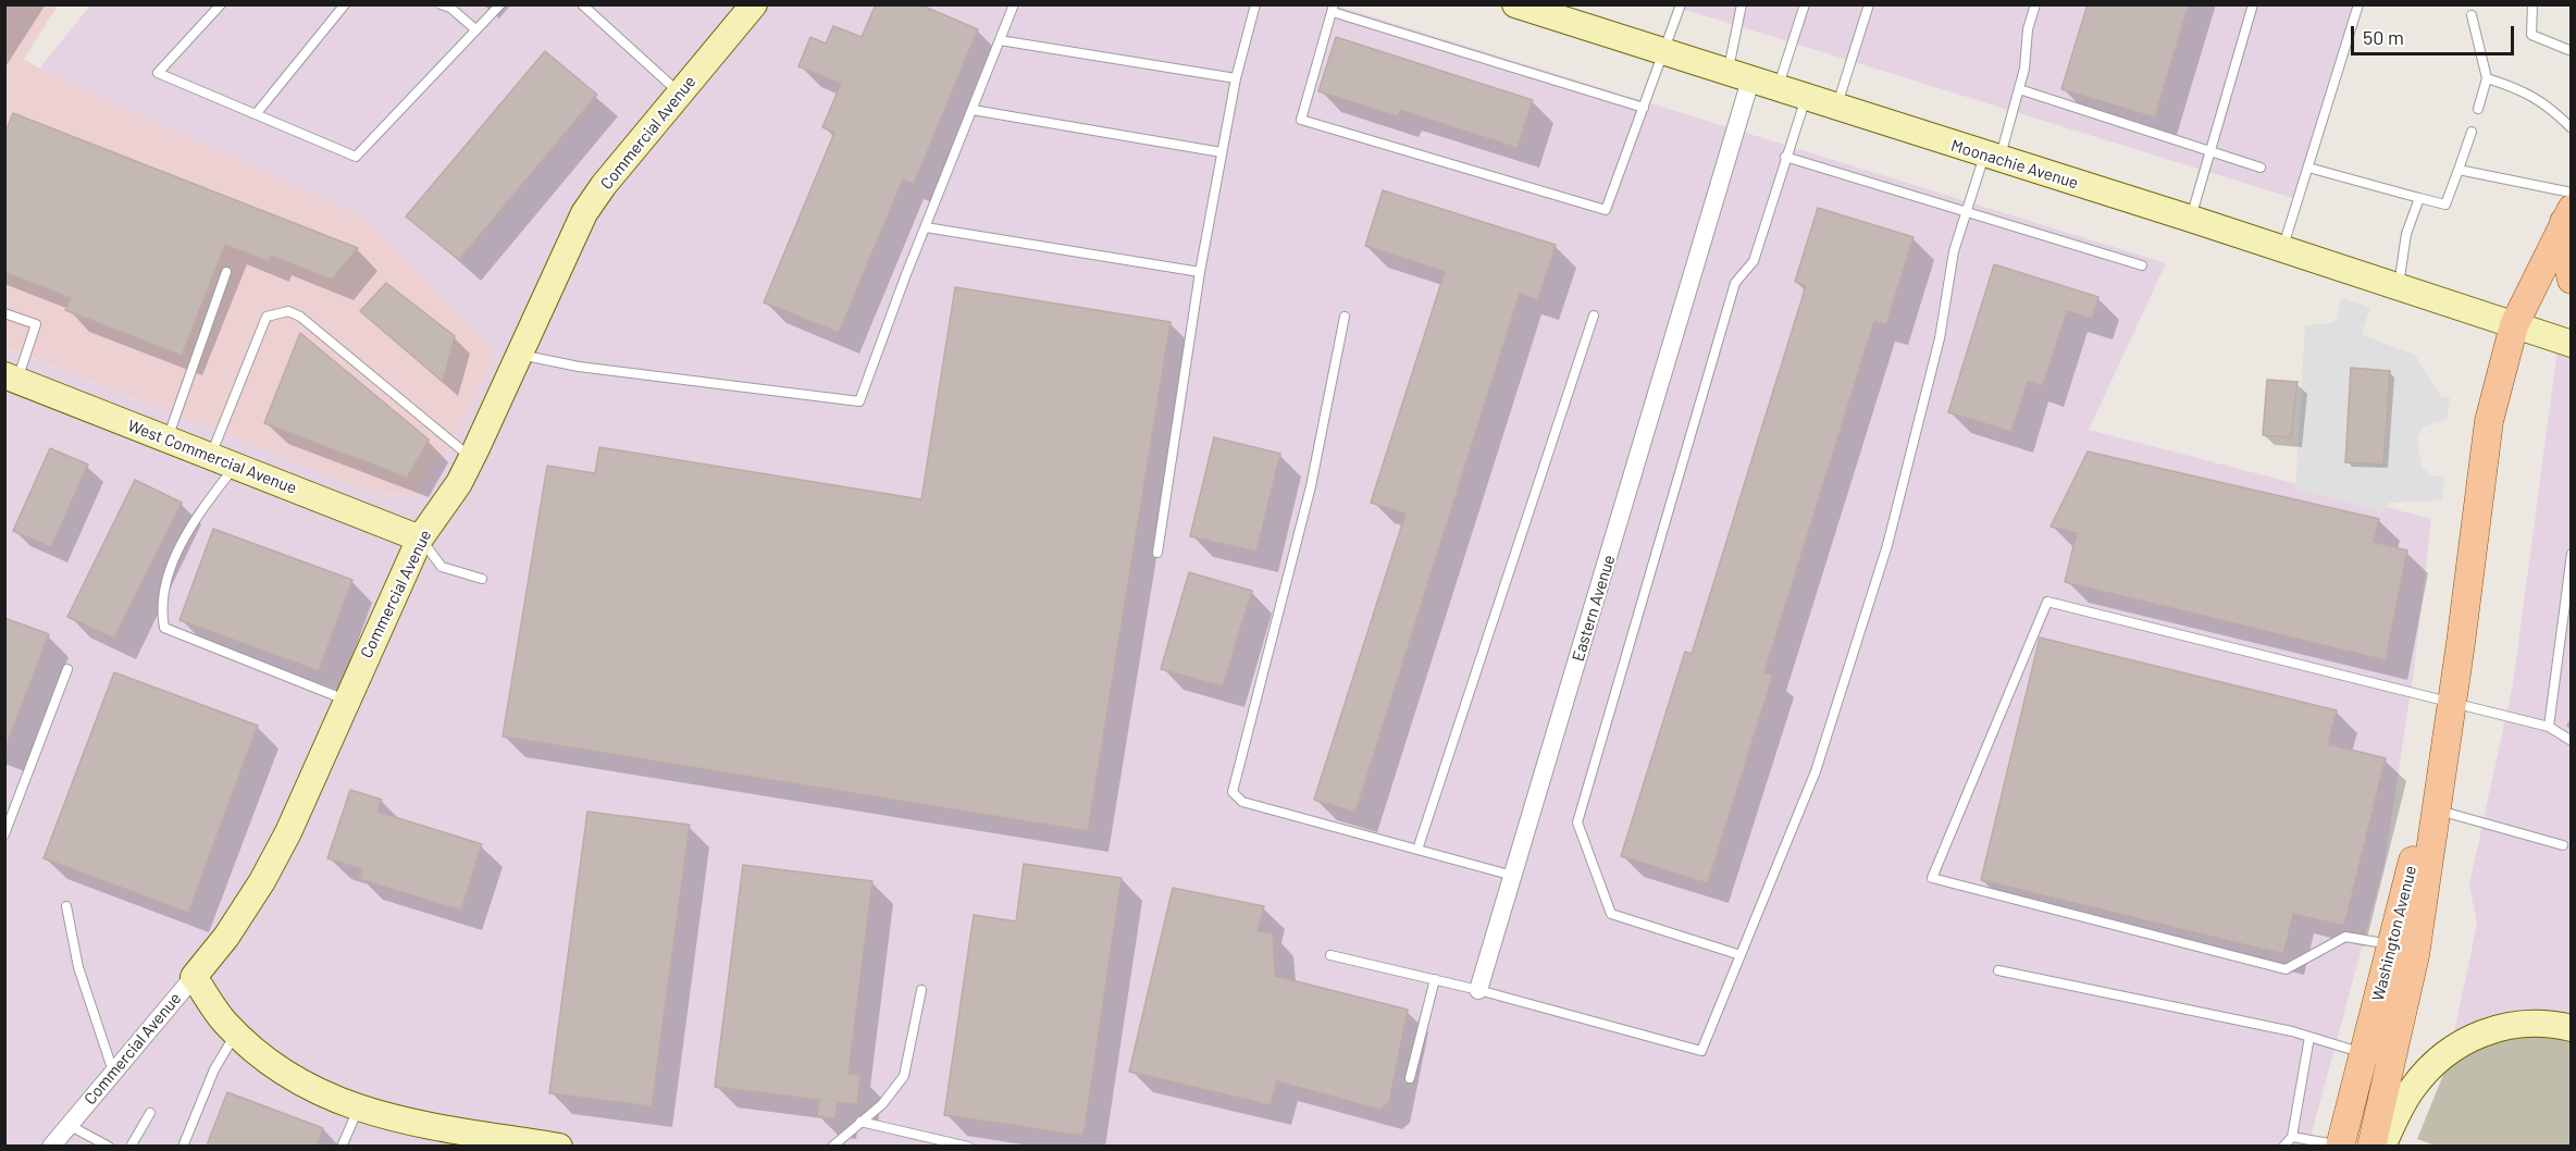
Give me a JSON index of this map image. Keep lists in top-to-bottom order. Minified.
{"streets":{"main road":["Washington Avenue"],"street":["Commercial Avenue","Moonachie Avenue","West Commercial Avenue","Eastern Avenue"]},"crossings":[["Commercial Avenue","West Commercial Avenue"],["Moonachie Avenue","Eastern Avenue"],["Moonachie Avenue","Washington Avenue"]],"scale_bar":"50 m"}
